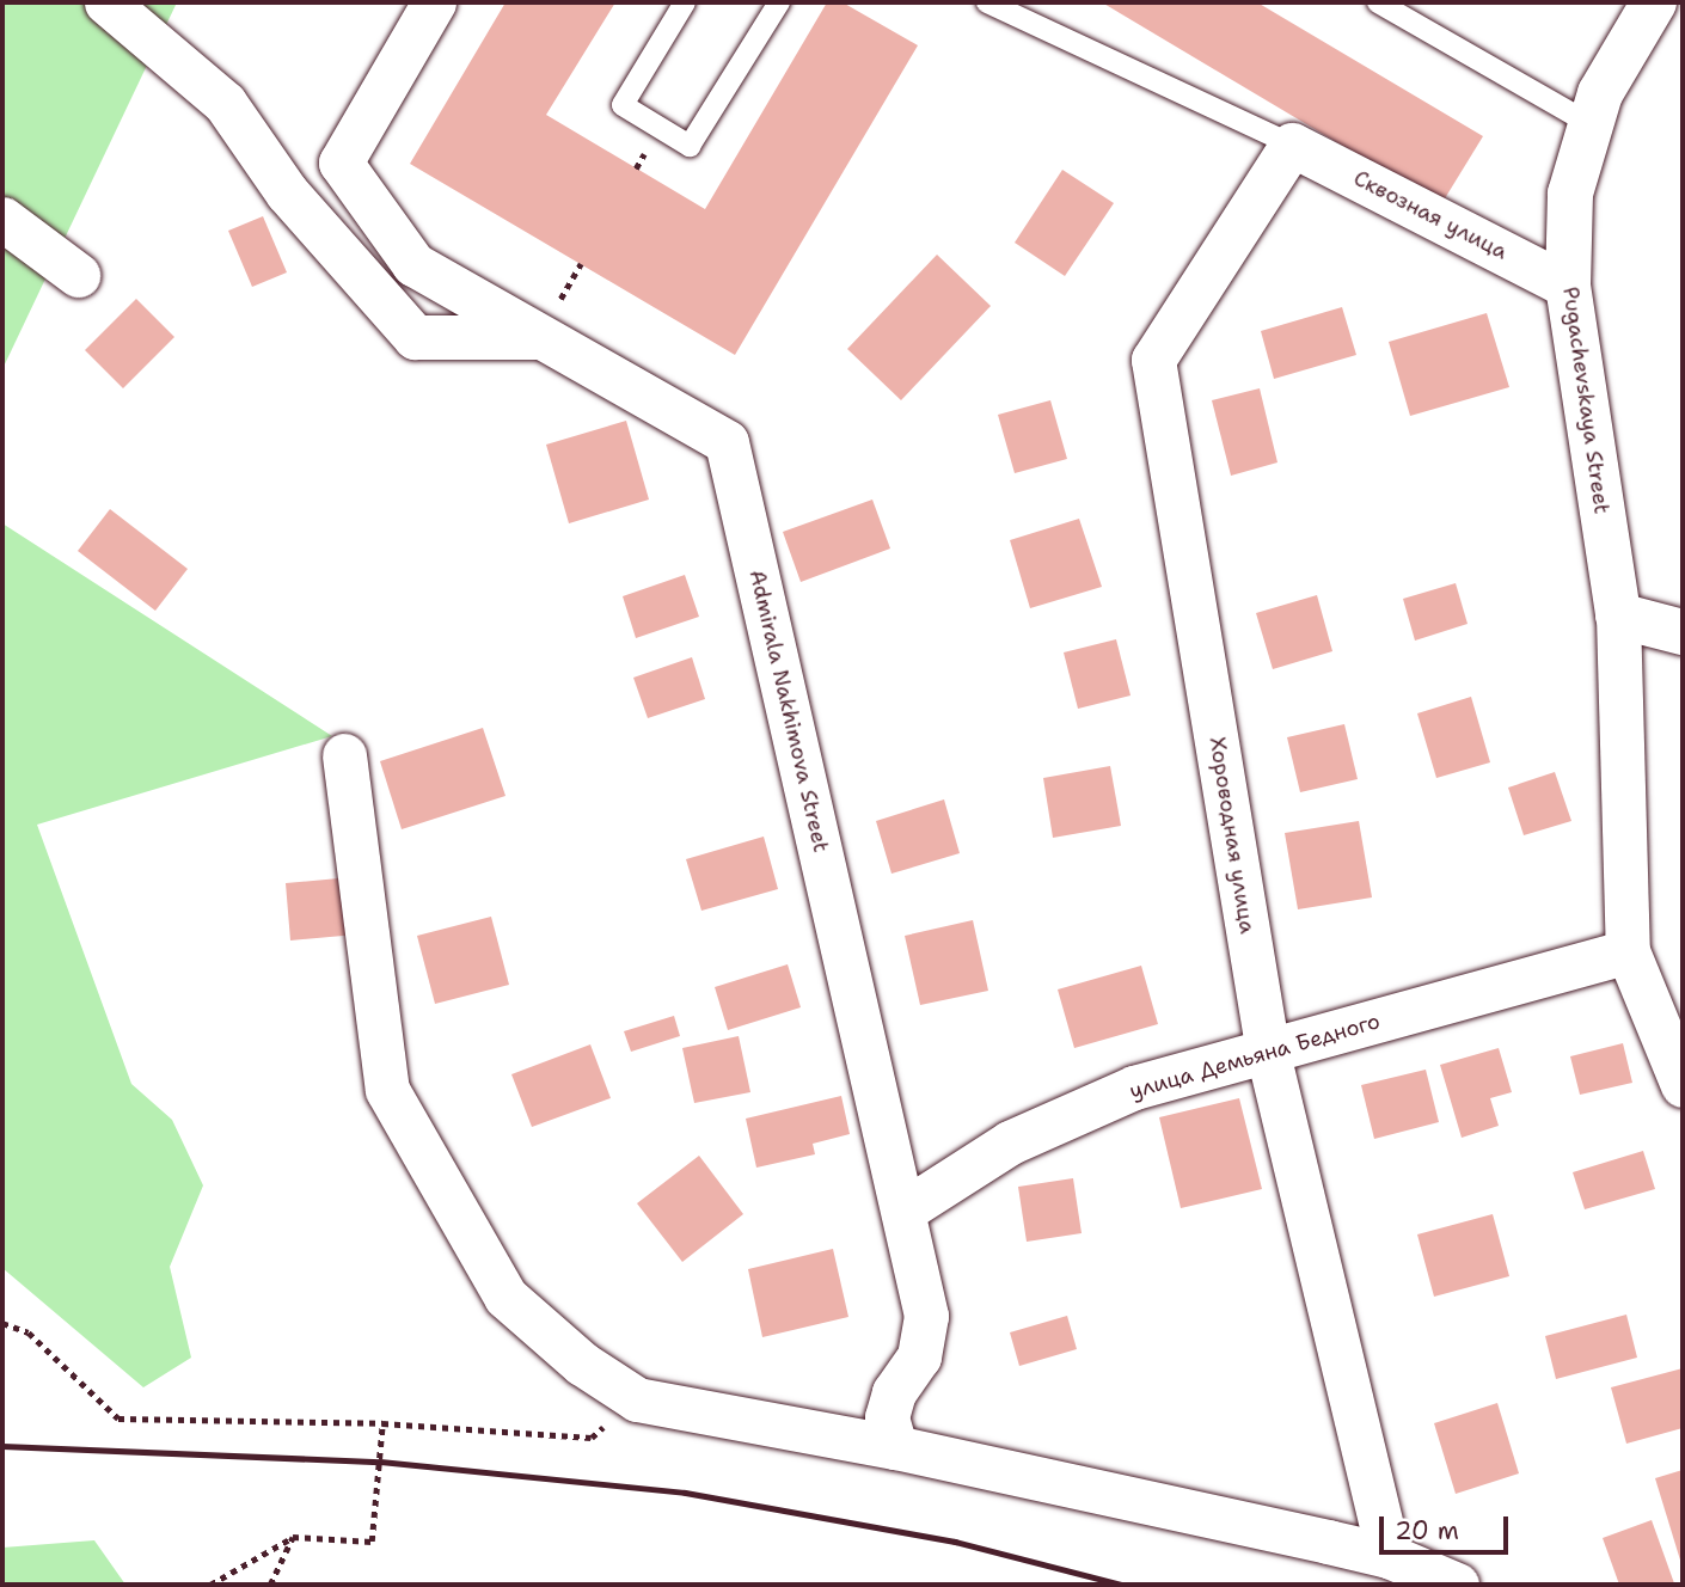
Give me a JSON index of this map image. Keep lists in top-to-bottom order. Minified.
{"streets":{"street":["Сквозная улица","Pugachevskaya Street","Admirala Nakhimova Street","Хороводная улица","улица Демьяна Бедного"]},"crossings":[["Сквозная улица","Pugachevskaya Street"],["Сквозная улица","Хороводная улица"],["Pugachevskaya Street","улица Демьяна Бедного"],["Admirala Nakhimova Street","улица Демьяна Бедного"],["Хороводная улица","улица Демьяна Бедного"]],"scale_bar":"20 m"}
